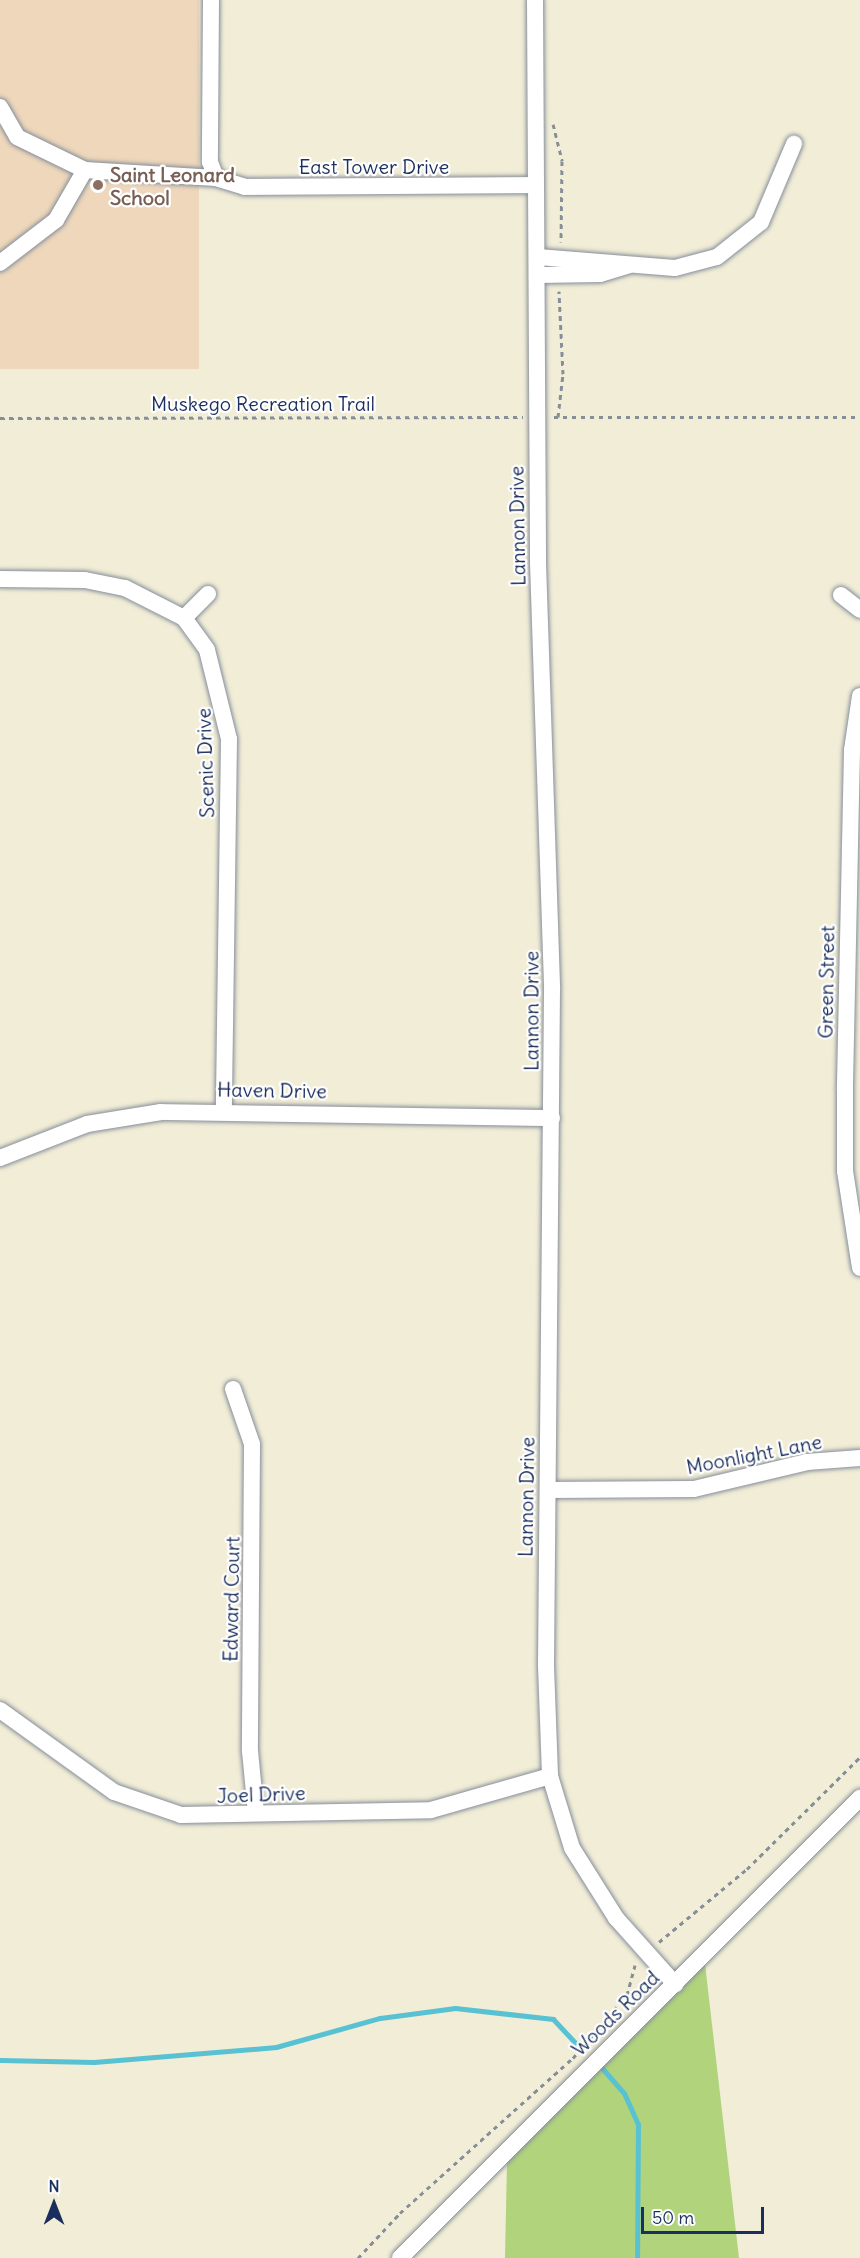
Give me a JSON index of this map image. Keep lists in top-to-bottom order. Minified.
{"streets":{"street":["East Tower Drive","Lannon Drive","Scenic Drive","Green Street","Haven Drive","Moonlight Lane","Edward Court","Joel Drive","Woods Road"],"path":["Muskego Recreation Trail"]},"crossings":[["East Tower Drive","Lannon Drive"],["Lannon Drive","Haven Drive"],["Lannon Drive","Moonlight Lane"],["Lannon Drive","Joel Drive"],["Lannon Drive","Woods Road"],["Scenic Drive","Haven Drive"],["Edward Court","Joel Drive"]],"places":["Saint Leonard School"],"scale_bar":"50 m","north":"top"}
